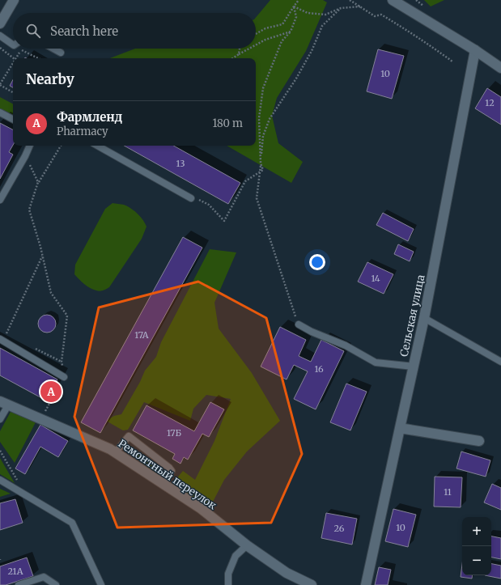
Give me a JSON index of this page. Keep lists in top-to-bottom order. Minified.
{"streets":{"street":["Сельская улица","Ремонтный переулок"]},"house_numbers":["10","12","13","14","17А","16","17Б","11","10","26","21А"],"page":{"search":"Search here","heading":"Nearby","list":[{"mark":"A","name":"Фармленд","note":"Pharmacy","value":"180 m"}],"pins":"A","map_buttons":["+","−"]}}
